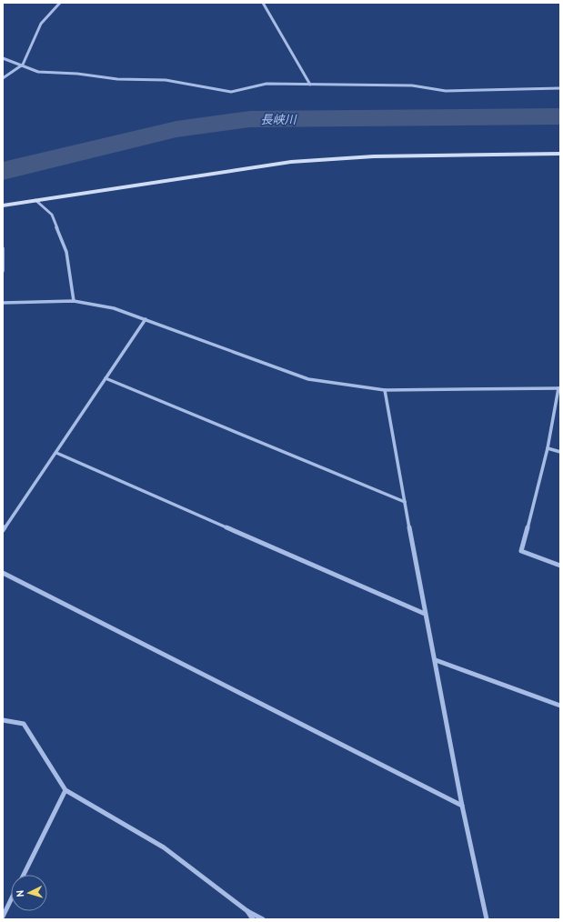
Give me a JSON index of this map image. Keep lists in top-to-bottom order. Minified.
{"water":["長峡川"],"north":"left"}
